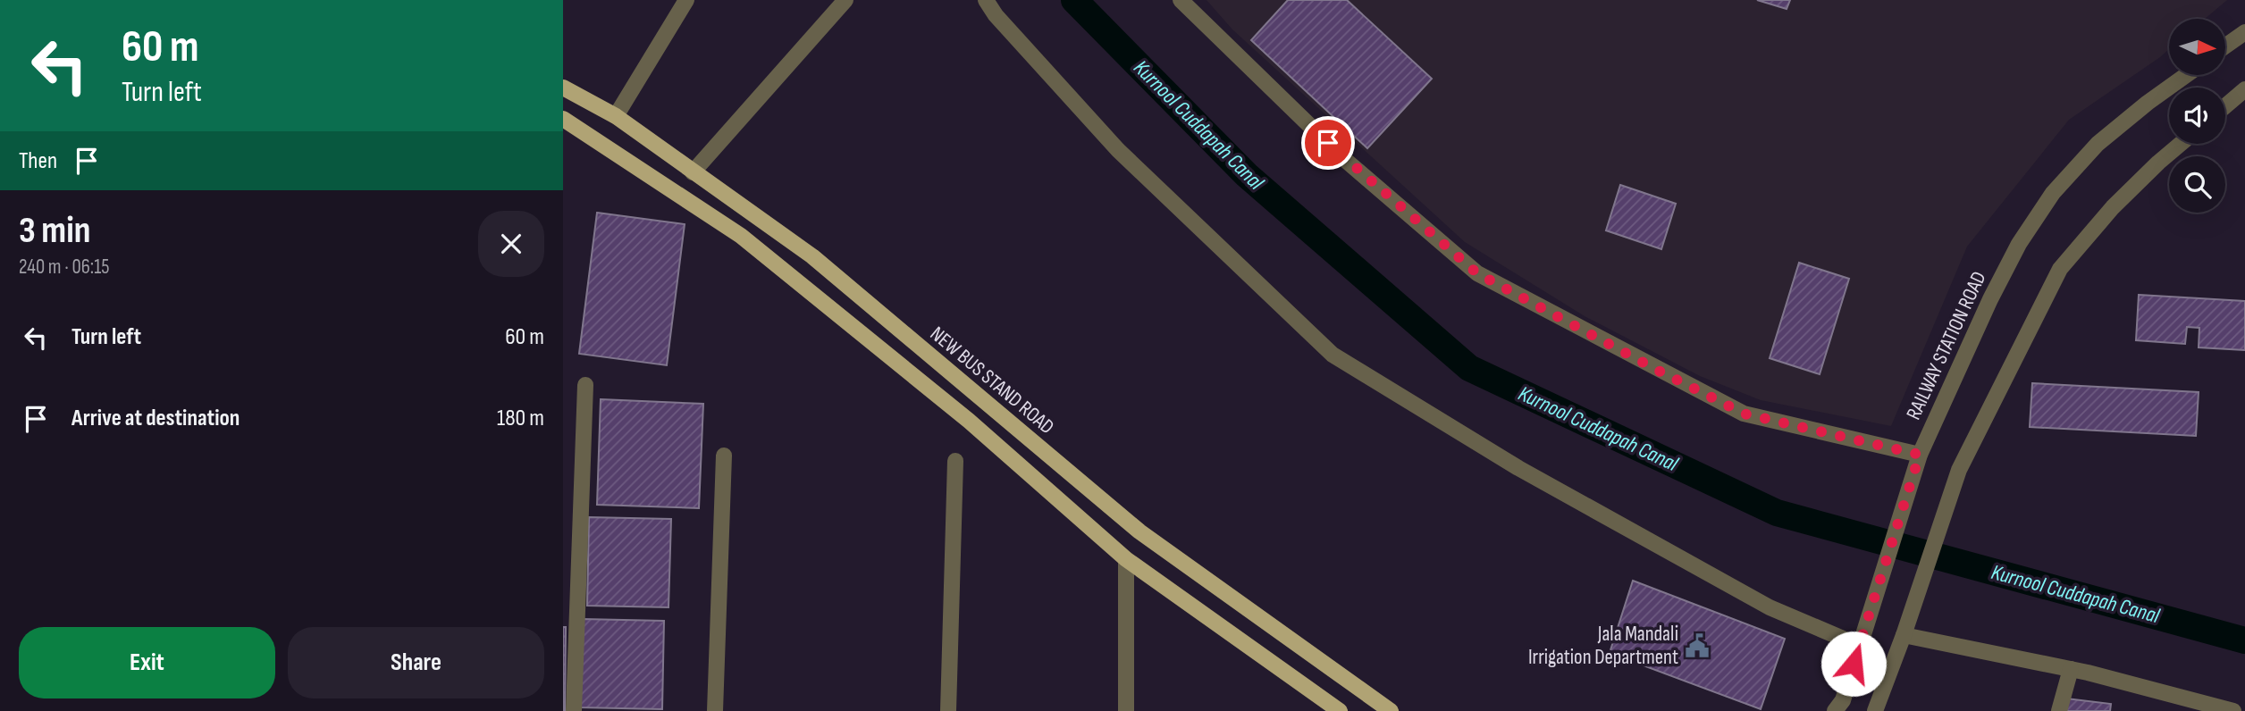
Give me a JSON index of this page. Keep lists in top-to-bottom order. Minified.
{"streets":{"main road":["NEW BUS STAND ROAD"],"street":["RAILWAY STATION ROAD"]},"water":["Kurnool Cuddapah Canal"],"places":{"public building":["Jala Mandali Irrigation Department"]},"north":"right","page":{"turn":["60 m","Turn left"],"then":"Then","heading":["3 min","240 m · 06:15"],"list":[{"name":"Turn left","value":"60 m"},{"name":"Arrive at destination","value":"180 m"}],"buttons":["Exit","Share"]}}
